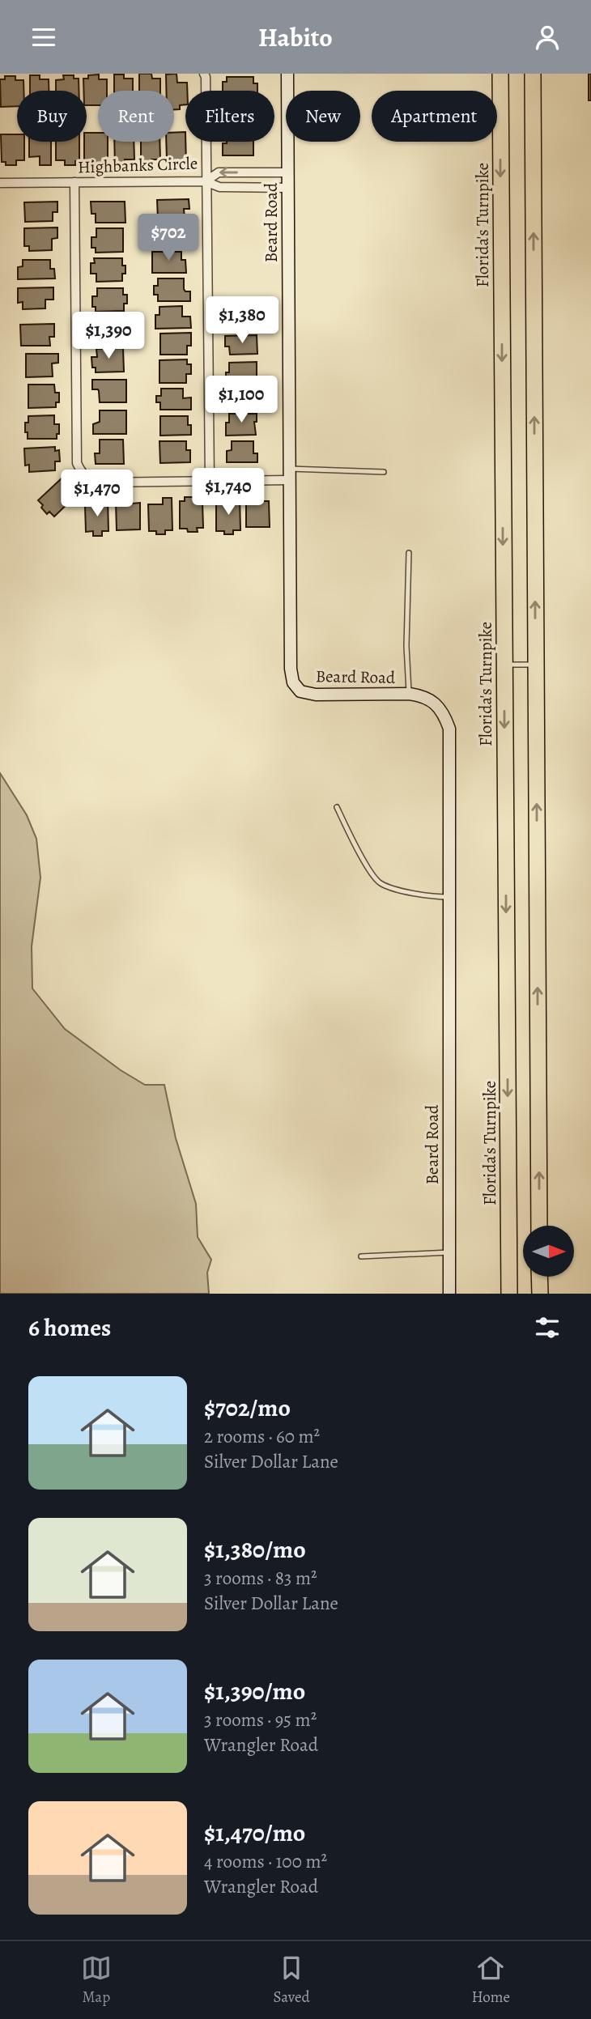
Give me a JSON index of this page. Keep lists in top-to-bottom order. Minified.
{"streets":{"highway":["Florida's Turnpike"],"street":["Highbanks Circle","Beard Road"]},"north":"right","page":{"header":"Habito","chip":["Buy","Rent","Filters","New","Apartment"],"price":["$702","$1,380","$1,390","$1,100","$1,740","$1,470"],"heading":"6 homes","list":[{"name":"$702/mo","note":"2 rooms · 60 m² · Silver Dollar Lane"},{"name":"$1,380/mo","note":"3 rooms · 83 m² · Silver Dollar Lane"},{"name":"$1,390/mo","note":"3 rooms · 95 m² · Wrangler Road"},{"name":"$1,470/mo","note":"4 rooms · 100 m² · Wrangler Road"}],"tabs":["Map","Saved","Home"]}}
